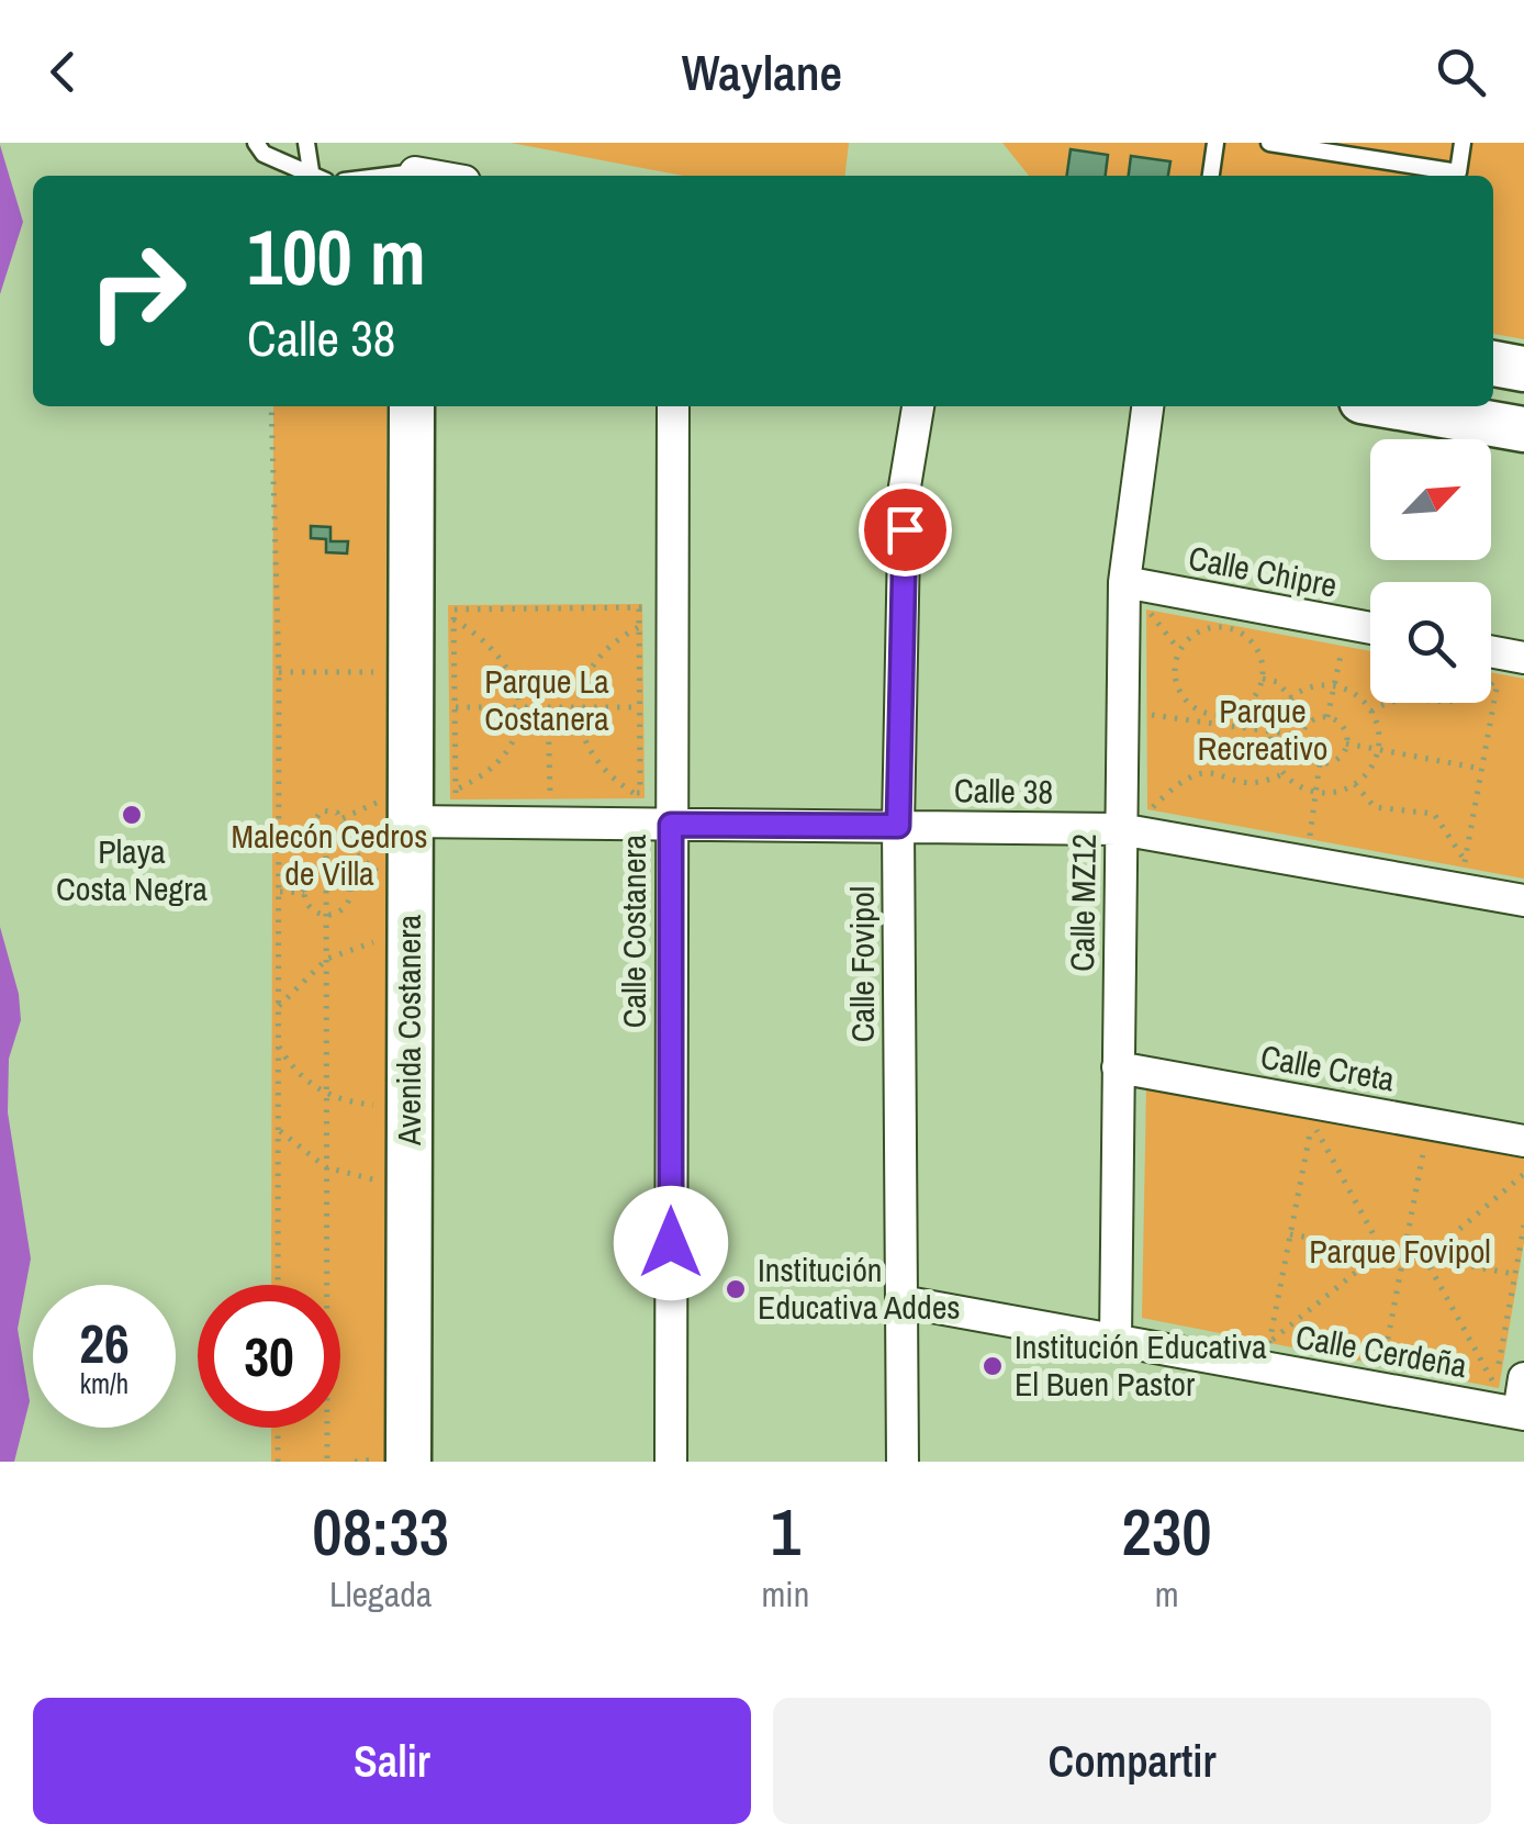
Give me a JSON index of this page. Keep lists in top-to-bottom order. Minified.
{"streets":{"street":["Calle Chipre","Calle 38","Calle MZ12","Calle Costanera","Calle Fovipol","Avenida Costanera","Calle Creta","Calle Cerdeña"]},"crossings":[["Calle Chipre","Calle MZ12"],["Calle 38","Calle MZ12"],["Calle 38","Calle Costanera"],["Calle 38","Calle Fovipol"],["Calle 38","Avenida Costanera"],["Calle MZ12","Calle Creta"],["Calle MZ12","Calle Cerdeña"],["Calle Fovipol","Calle Cerdeña"]],"parks":["Parque La Costanera","Parque Recreativo","Malecón Cedros de Villa","Parque Fovipol"],"places":["Playa Costa Negra","Institución Educativa Addes","Institución Educativa El Buen Pastor"],"north":"top right","page":{"header":"Waylane","turn":["100 m","Calle 38"],"speed":"26 km/h","limit":"30","eta":["08:33","Llegada","1","min","230","m"],"buttons":["Salir","Compartir"]}}
